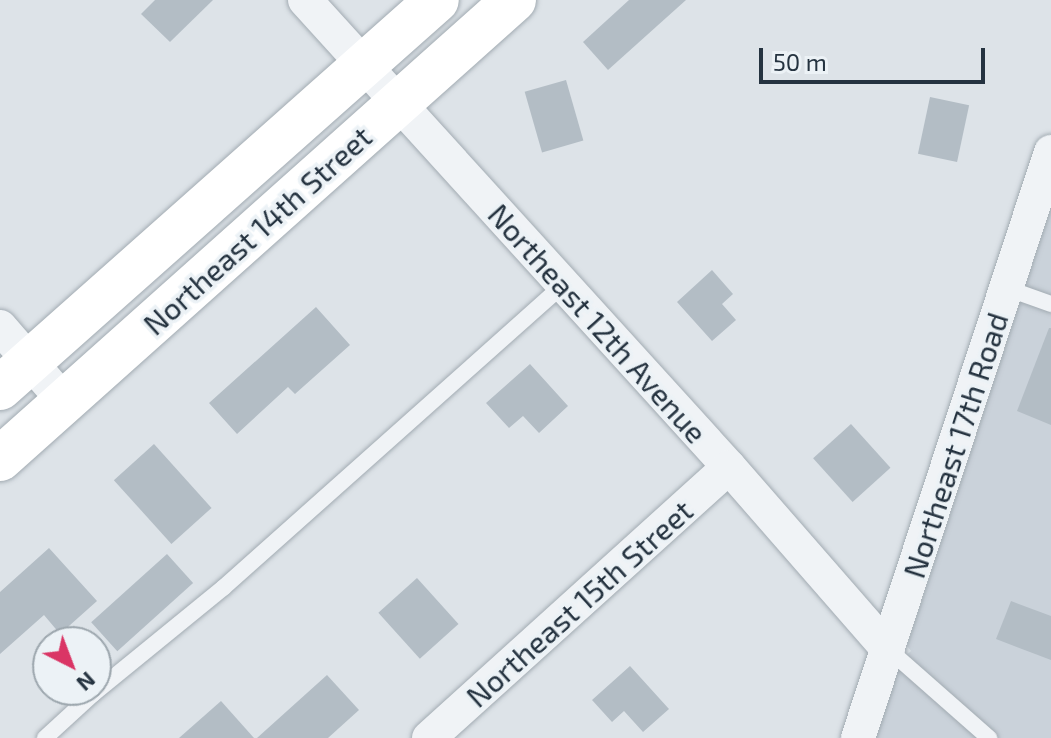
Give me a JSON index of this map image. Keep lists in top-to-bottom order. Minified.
{"streets":{"main road":["Northeast 14th Street"],"street":["Northeast 12th Avenue","Northeast 17th Road","Northeast 15th Street"]},"crossings":[["Northeast 14th Street","Northeast 12th Avenue"],["Northeast 12th Avenue","Northeast 17th Road"],["Northeast 12th Avenue","Northeast 15th Street"]],"scale_bar":"50 m","north":"bottom right"}
